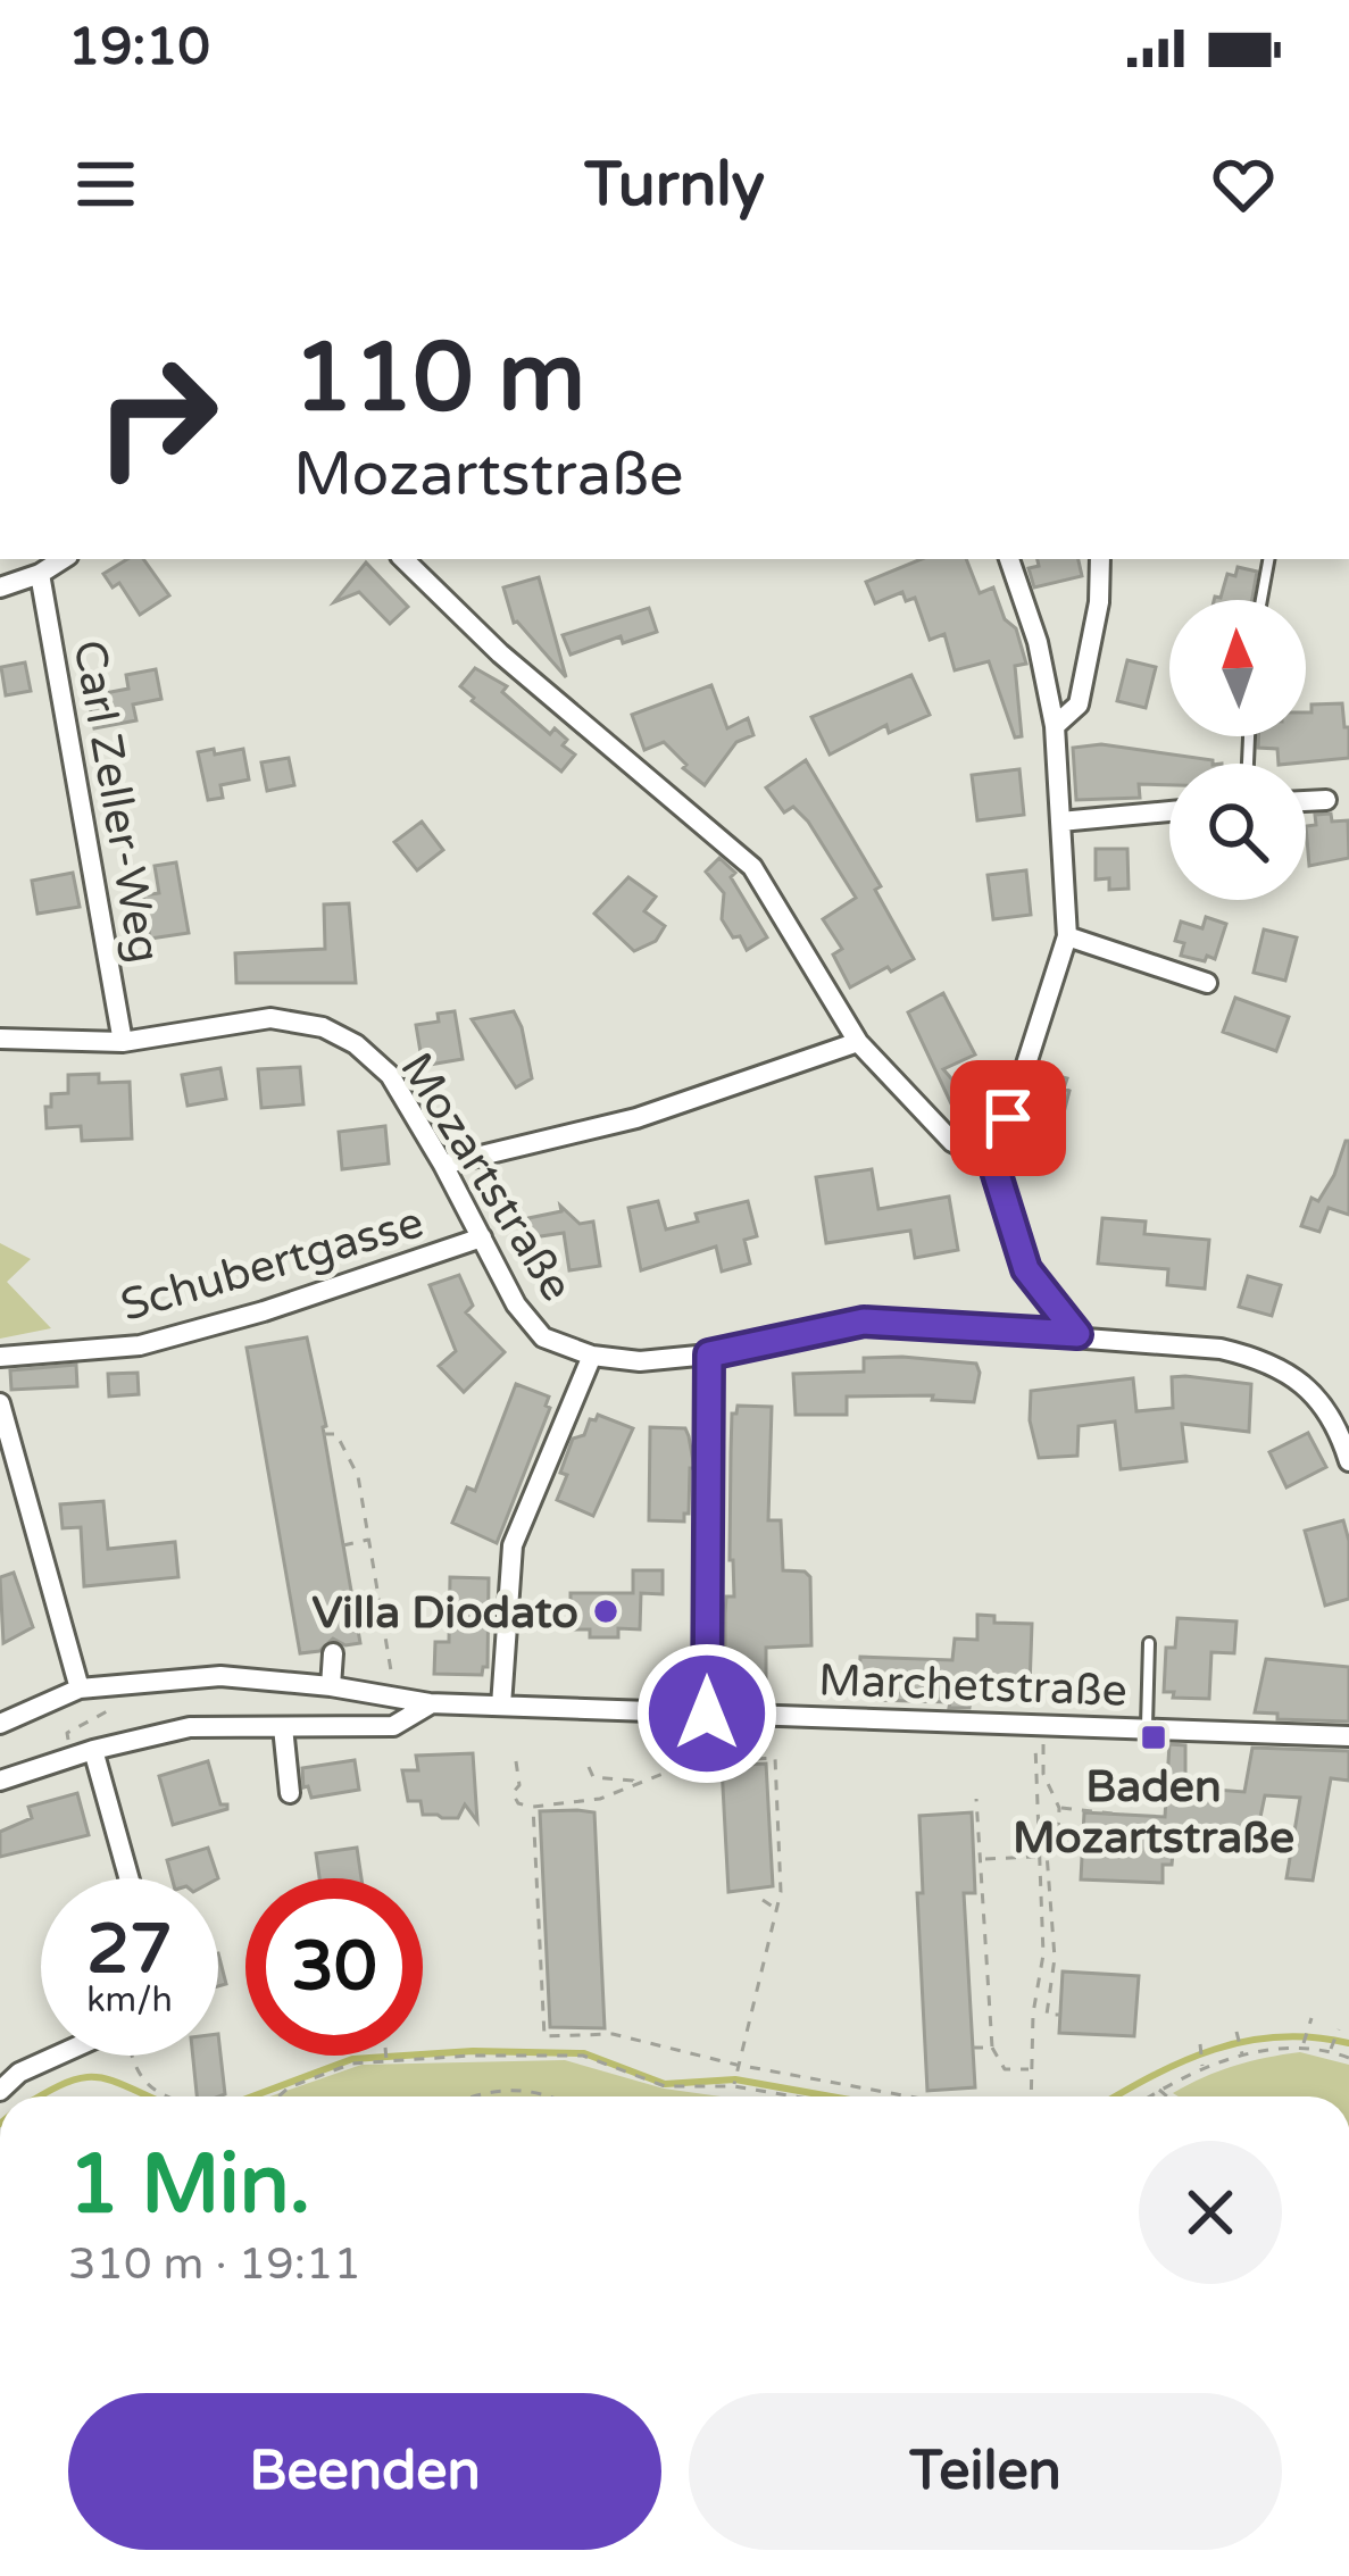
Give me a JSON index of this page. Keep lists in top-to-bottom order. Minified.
{"streets":{"street":["Carl Zeller-Weg","Mozartstraße","Schubertgasse","Marchetstraße"]},"crossings":[["Carl Zeller-Weg","Mozartstraße"],["Mozartstraße","Schubertgasse"]],"places":{"other":["Villa Diodato"],"transit":["Baden Mozartstraße"]},"north":"top","page":{"status":"19:10","header":"Turnly","turn":["110 m","Mozartstraße"],"speed":"27 km/h","limit":"30","heading":["1 Min.","310 m · 19:11"],"buttons":["Beenden","Teilen"]}}
